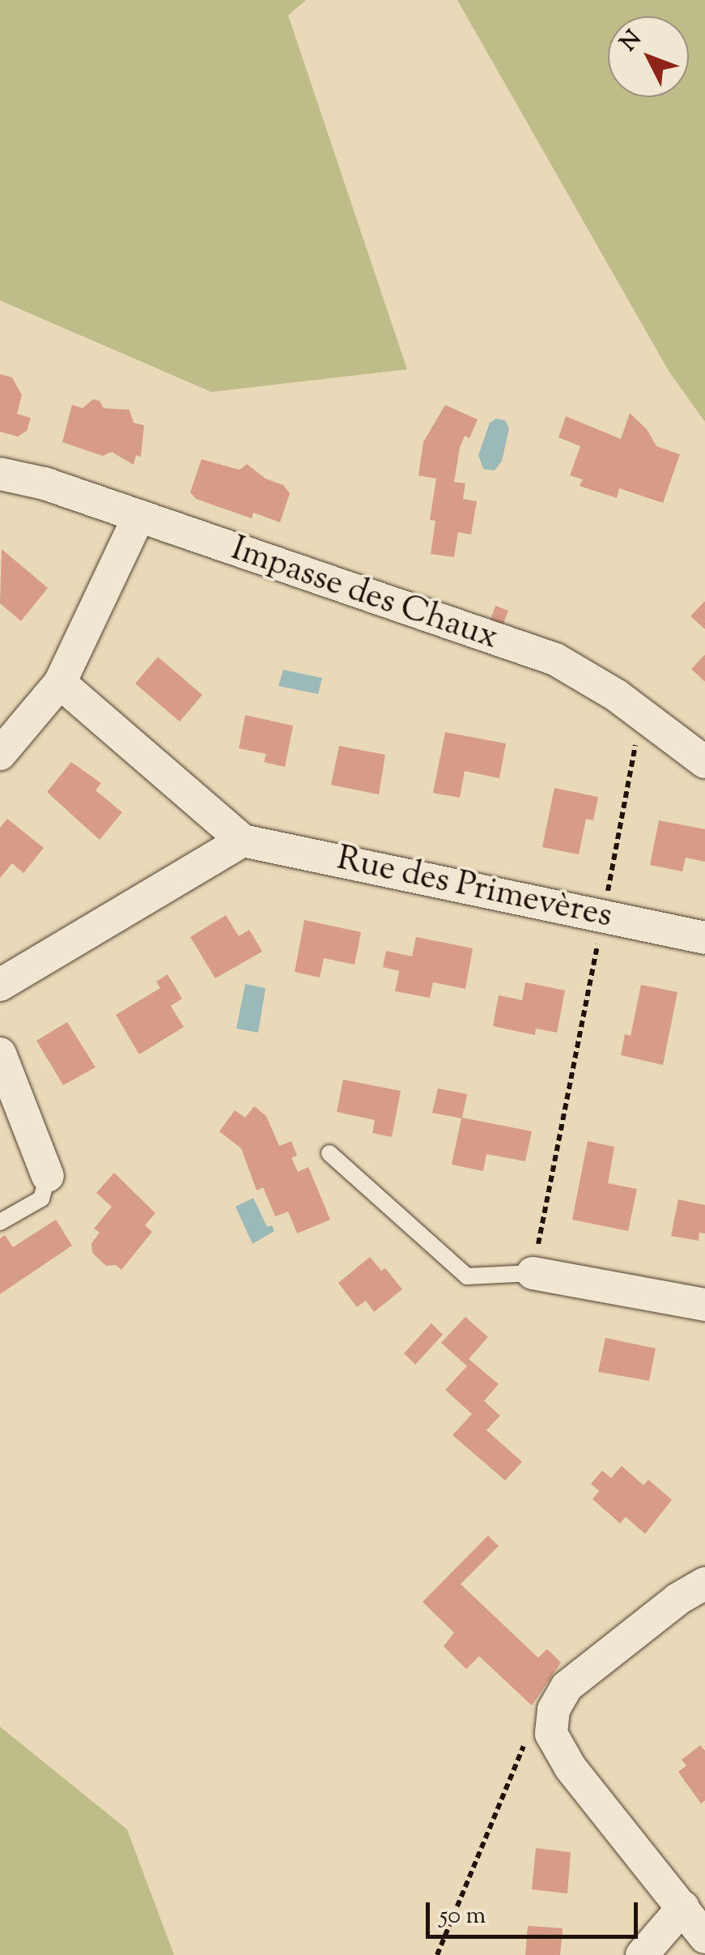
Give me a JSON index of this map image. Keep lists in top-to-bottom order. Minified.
{"streets":{"street":["Impasse des Chaux","Rue des Primevères"]},"scale_bar":"50 m","north":"top left"}
